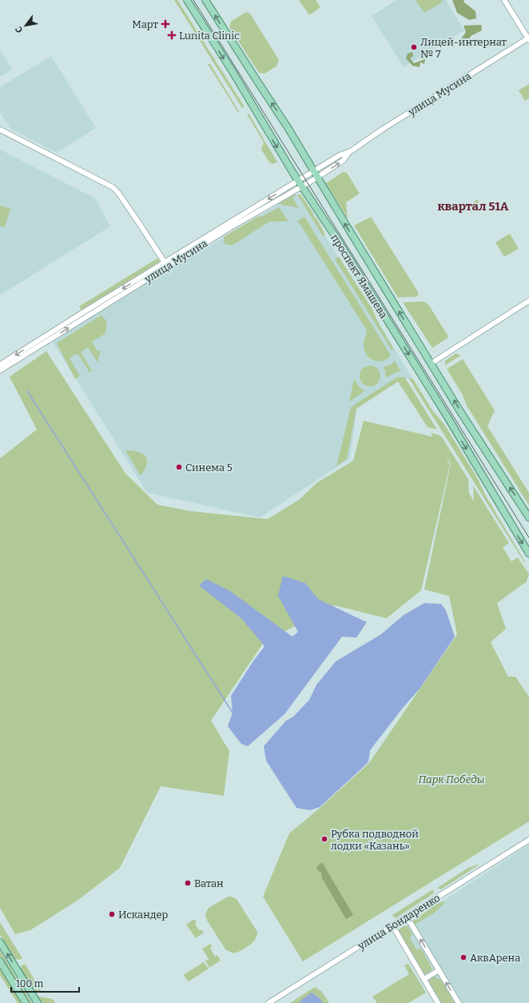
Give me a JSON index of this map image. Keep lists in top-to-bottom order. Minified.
{"streets":{"main road":["проспект Ямашева"],"street":["улица Мусина","улица Бондаренко"]},"crossings":[["улица Мусина","проспект Ямашева"]],"districts":["квартал 51А"],"parks":["Парк Победы"],"places":{"health":["Март","Lunita Clinic"],"other":["Лицей-интернат № 7","Синема 5","Рубка подводной лодки «Казань»","Ватан","Искандер","АквАрена"]},"scale_bar":"100 m","north":"bottom left"}
